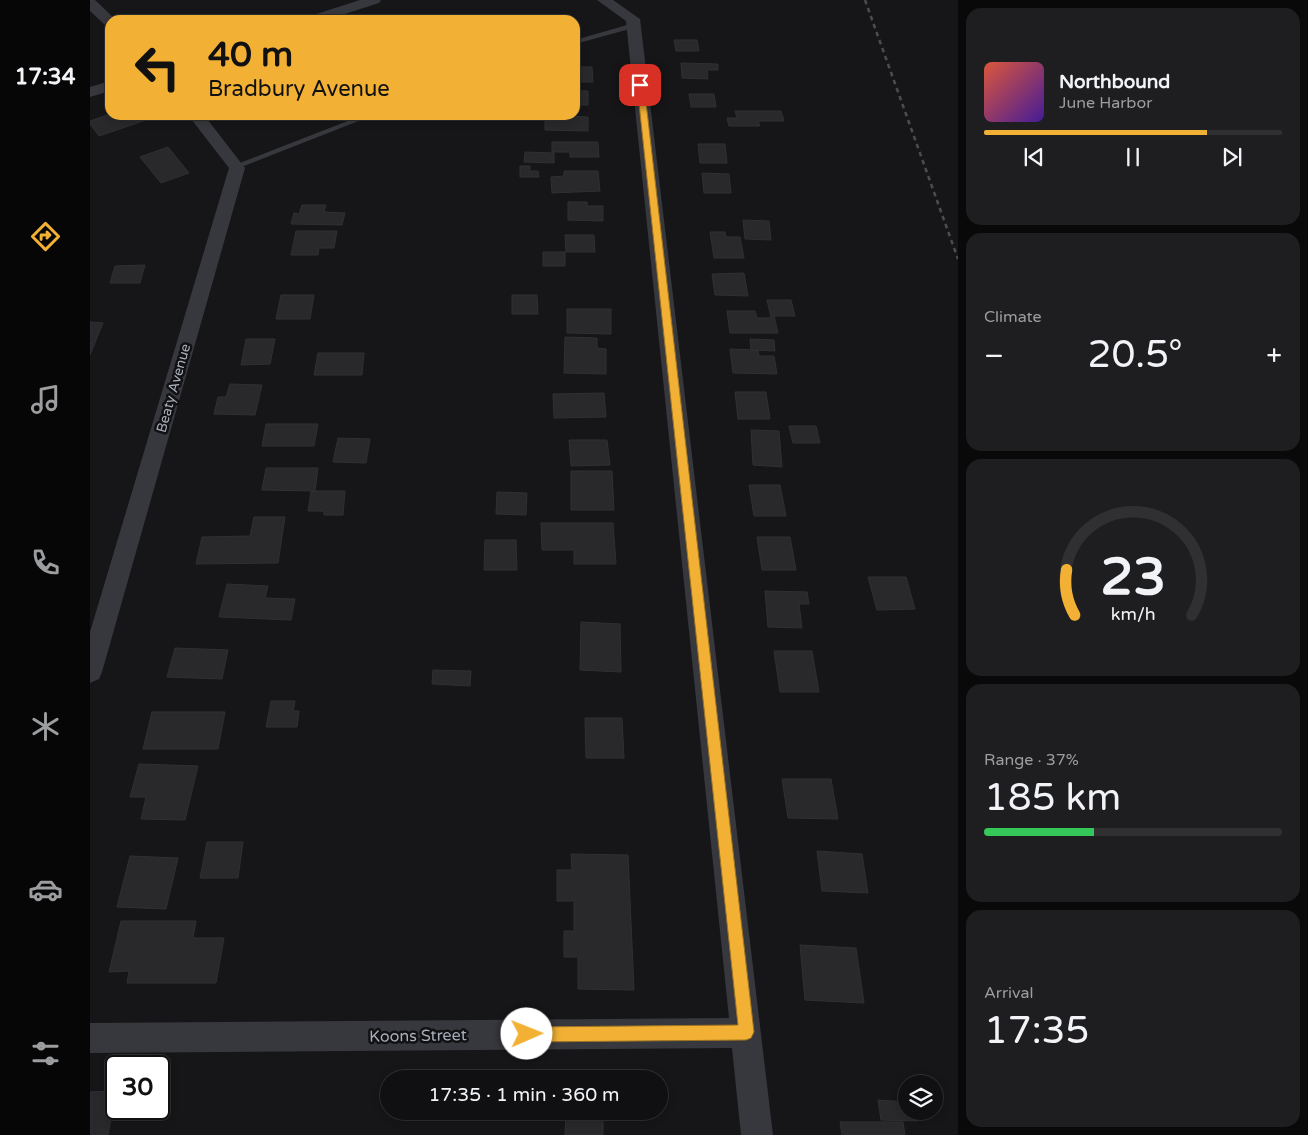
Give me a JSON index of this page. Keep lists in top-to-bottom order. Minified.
{"streets":{"street":["Beaty Avenue","Koons Street"]},"page":{"tabs":"17:34","turn":["40 m","Bradbury Avenue"],"song":["Northbound","June Harbor"],"tile":["Climate",["Range · 37%","185 km"],["Arrival","17:35"]],"heat":["−","20.5°","+"],"limit":"30","trip":"17:35 · 1 min · 360 m","gauge":["23","km/h"]}}
